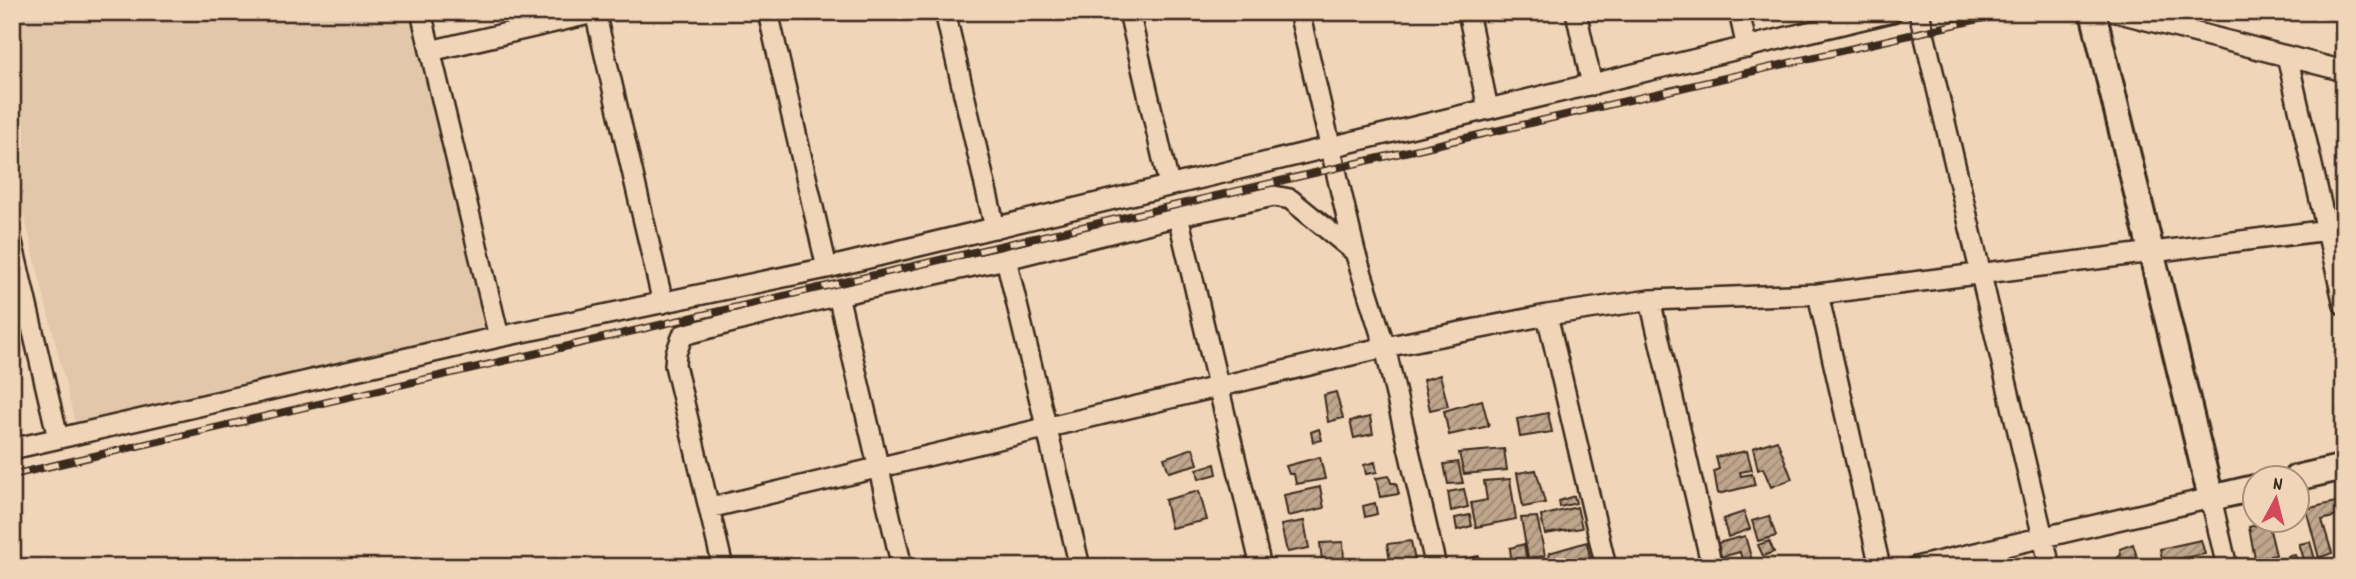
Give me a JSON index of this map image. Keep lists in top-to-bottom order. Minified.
{"north":"top"}
